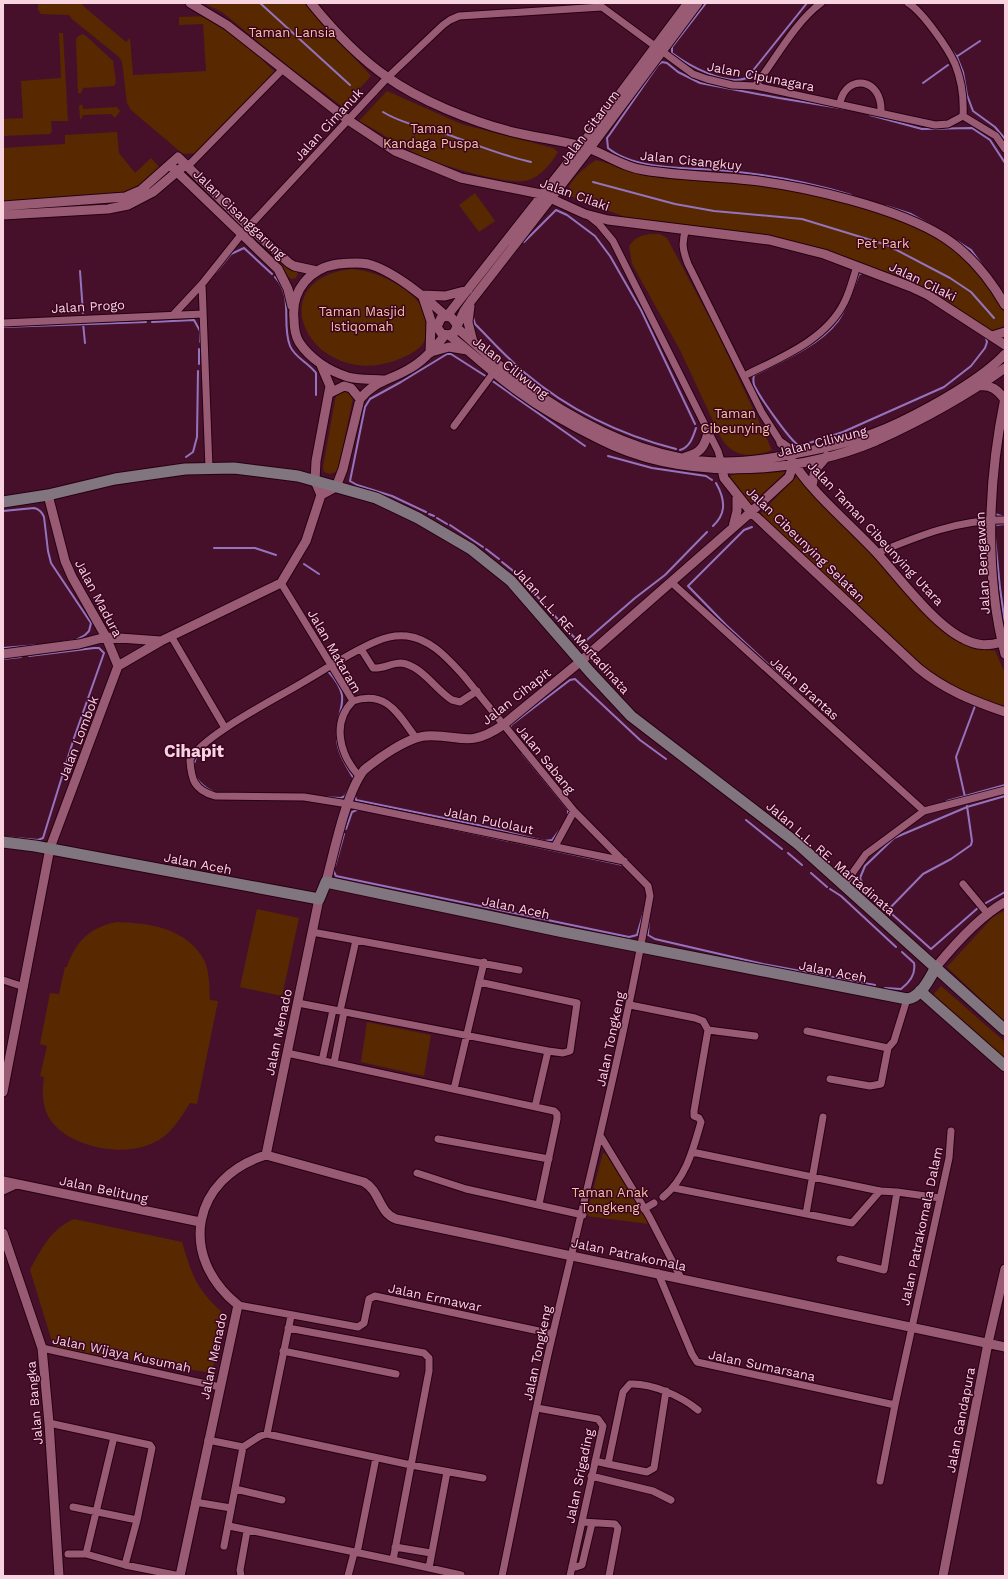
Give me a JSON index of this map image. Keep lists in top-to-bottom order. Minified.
{"streets":{"main road":["Jalan L.L. RE. Martadinata","Jalan Aceh"],"street":["Jalan Cipunagara","Jalan Cimanuk","Jalan Citarum","Jalan Cisangkuy","Jalan Cilaki","Jalan Cisanggarung","Jalan Progo","Jalan Ciliwung","Jalan Taman Cibeunying Utara","Jalan Cibeunying Selatan","Jalan Bengawan","Jalan Madura","Jalan Mataram","Jalan Brantas","Jalan Cihapit","Jalan Lombok","Jalan Sabang","Jalan Pulolaut","Jalan Menado","Jalan Tongkeng","Jalan Belitung","Jalan Patrakomala Dalam","Jalan Patrakomala","Jalan Ermawar","Jalan Wijaya Kusumah","Jalan Sumarsana","Jalan Bangka","Jalan Gandapura","Jalan Srigading"]},"crossings":[["Jalan Cipunagara","Jalan Cimanuk"],["Jalan Cipunagara","Jalan Citarum"],["Jalan Cimanuk","Jalan Citarum"],["Jalan Cimanuk","Jalan Cisangkuy"],["Jalan Cimanuk","Jalan Cilaki"],["Jalan Cimanuk","Jalan Cisanggarung"],["Jalan Citarum","Jalan Cisangkuy"],["Jalan Citarum","Jalan Cilaki"],["Jalan Citarum","Jalan Ciliwung"],["Jalan Cilaki","Jalan Taman Cibeunying Utara"],["Jalan Cilaki","Jalan Cibeunying Selatan"],["Jalan Ciliwung","Jalan Taman Cibeunying Utara"],["Jalan Ciliwung","Jalan Cibeunying Selatan"],["Jalan Ciliwung","Jalan Cihapit"],["Jalan Taman Cibeunying Utara","Jalan Bengawan"],["Jalan Taman Cibeunying Utara","Jalan Cihapit"],["Jalan Cibeunying Selatan","Jalan Cihapit"],["Jalan Madura","Jalan L.L. RE. Martadinata"],["Jalan Madura","Jalan Lombok"],["Jalan L.L. RE. Martadinata","Jalan Cihapit"],["Jalan Mataram","Jalan Cihapit"],["Jalan Mataram","Jalan Sabang"],["Jalan Brantas","Jalan Cihapit"],["Jalan Cihapit","Jalan Sabang"],["Jalan Cihapit","Jalan Pulolaut"],["Jalan Cihapit","Jalan Aceh"],["Jalan Lombok","Jalan Aceh"],["Jalan Sabang","Jalan Pulolaut"],["Jalan Sabang","Jalan Aceh"],["Jalan Sabang","Jalan Tongkeng"],["Jalan Aceh","Jalan Menado"],["Jalan Aceh","Jalan Tongkeng"],["Jalan Menado","Jalan Belitung"],["Jalan Menado","Jalan Patrakomala"],["Jalan Menado","Jalan Ermawar"],["Jalan Menado","Jalan Wijaya Kusumah"],["Jalan Tongkeng","Jalan Patrakomala"],["Jalan Tongkeng","Jalan Ermawar"],["Jalan Tongkeng","Jalan Srigading"],["Jalan Patrakomala Dalam","Jalan Patrakomala"],["Jalan Patrakomala","Jalan Sumarsana"],["Jalan Patrakomala","Jalan Gandapura"],["Jalan Wijaya Kusumah","Jalan Bangka"]],"districts":["Cihapit"],"parks":["Taman Lansia","Taman Kandaga Puspa","Pet Park","Taman Masjid Istiqomah","Taman Cibeunying","Taman Anak Tongkeng"]}
